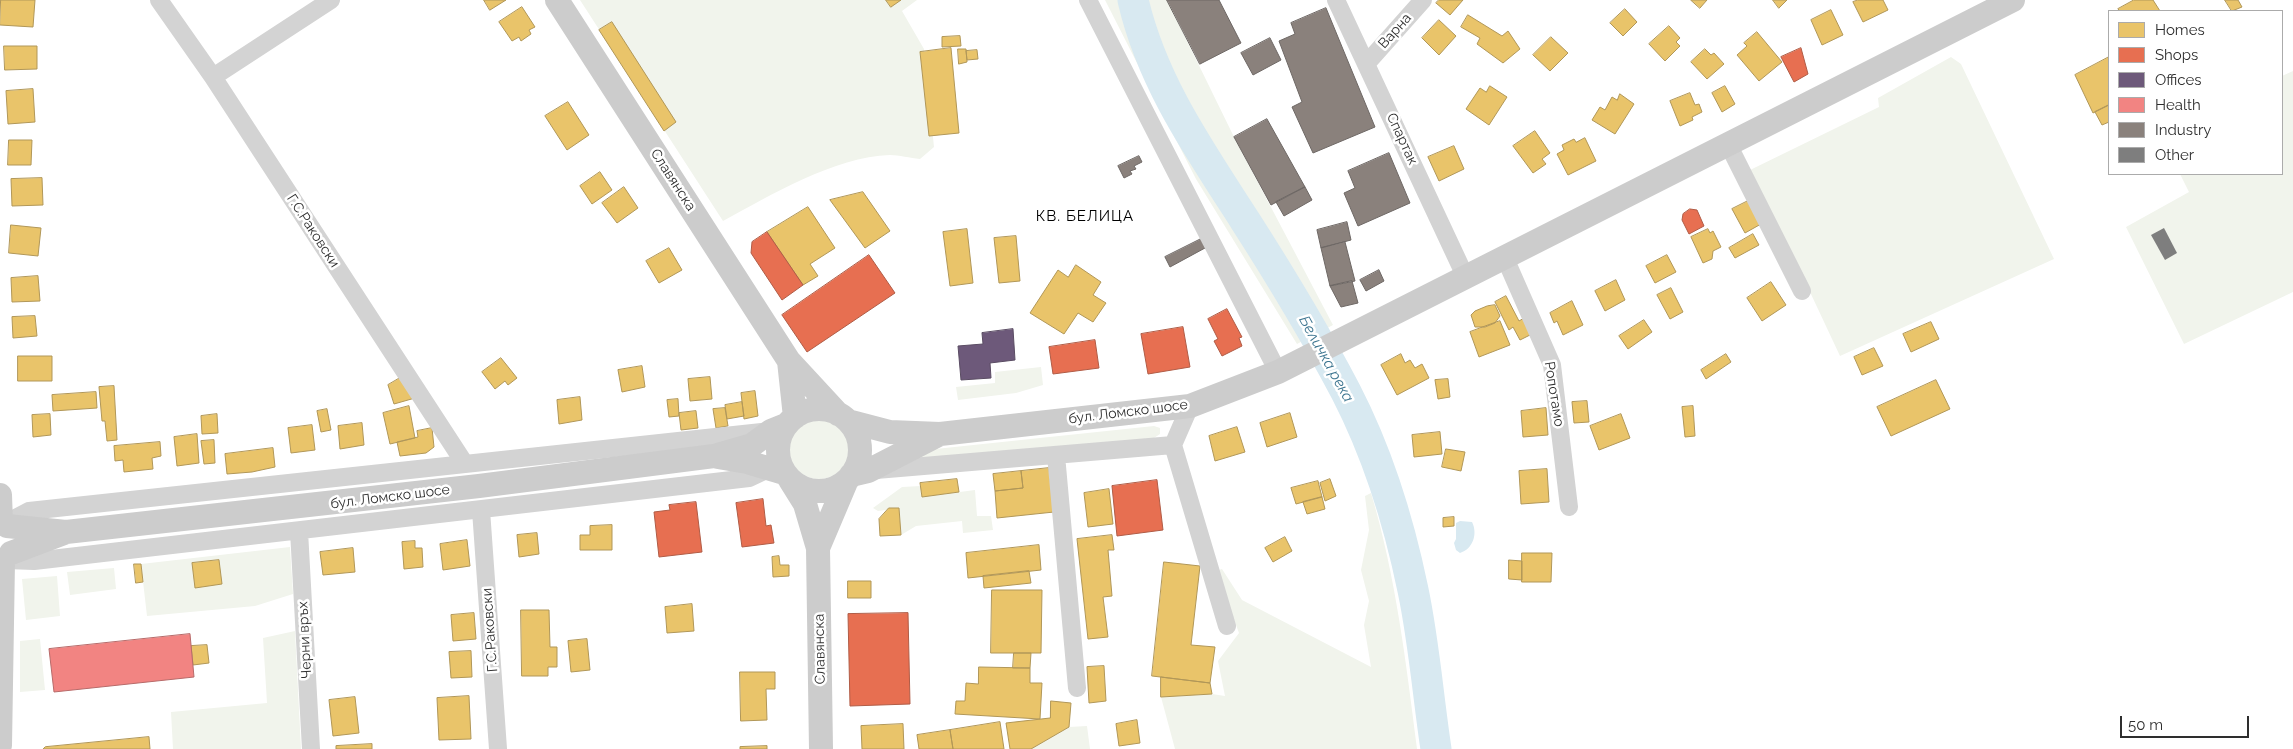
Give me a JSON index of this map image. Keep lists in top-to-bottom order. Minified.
{"streets":{"main road":["Славянска","бул. Ломско шосе"],"street":["Варна","Спартак","Г.С.Раковски","Ропотамо","Черни връх"]},"crossings":[["Варна","Спартак"],["Спартак","бул. Ломско шосе"],["Славянска","бул. Ломско шосе"],["Ропотамо","бул. Ломско шосе"]],"districts":["КВ. БЕЛИЦА"],"water":["Беличка река"],"legend":["Homes","Shops","Offices","Health","Industry","Other"],"scale_bar":"50 m"}
